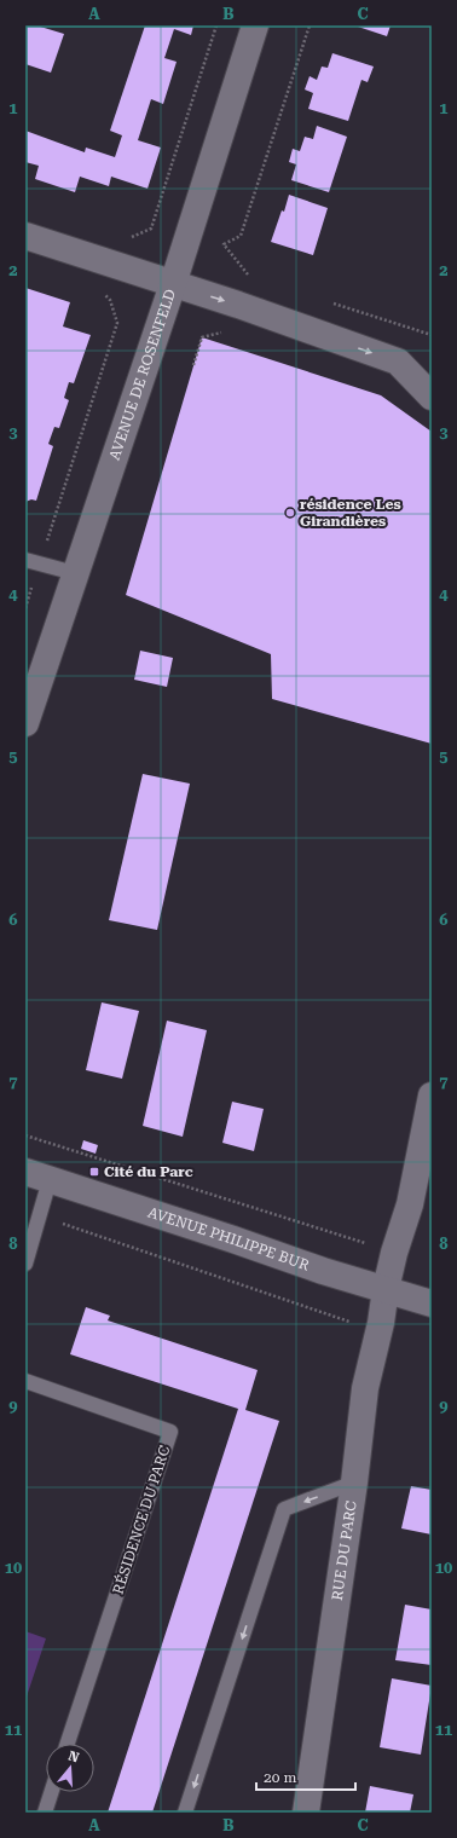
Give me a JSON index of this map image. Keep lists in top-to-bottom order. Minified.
{"streets":{"street":["AVENUE DE ROSENFELD","AVENUE PHILIPPE BUR","RUE DU PARC"],"lane":["RÉSIDENCE DU PARC"]},"crossings":[["AVENUE PHILIPPE BUR","RUE DU PARC"]],"places":{"other":["résidence Les Girandières"],"transit":["Cité du Parc"]},"scale_bar":"20 m","north":"top","grid":{"columns":["A","B","C"],"rows":["1","2","3","4","5","6","7","8","9","10","11"]}}
